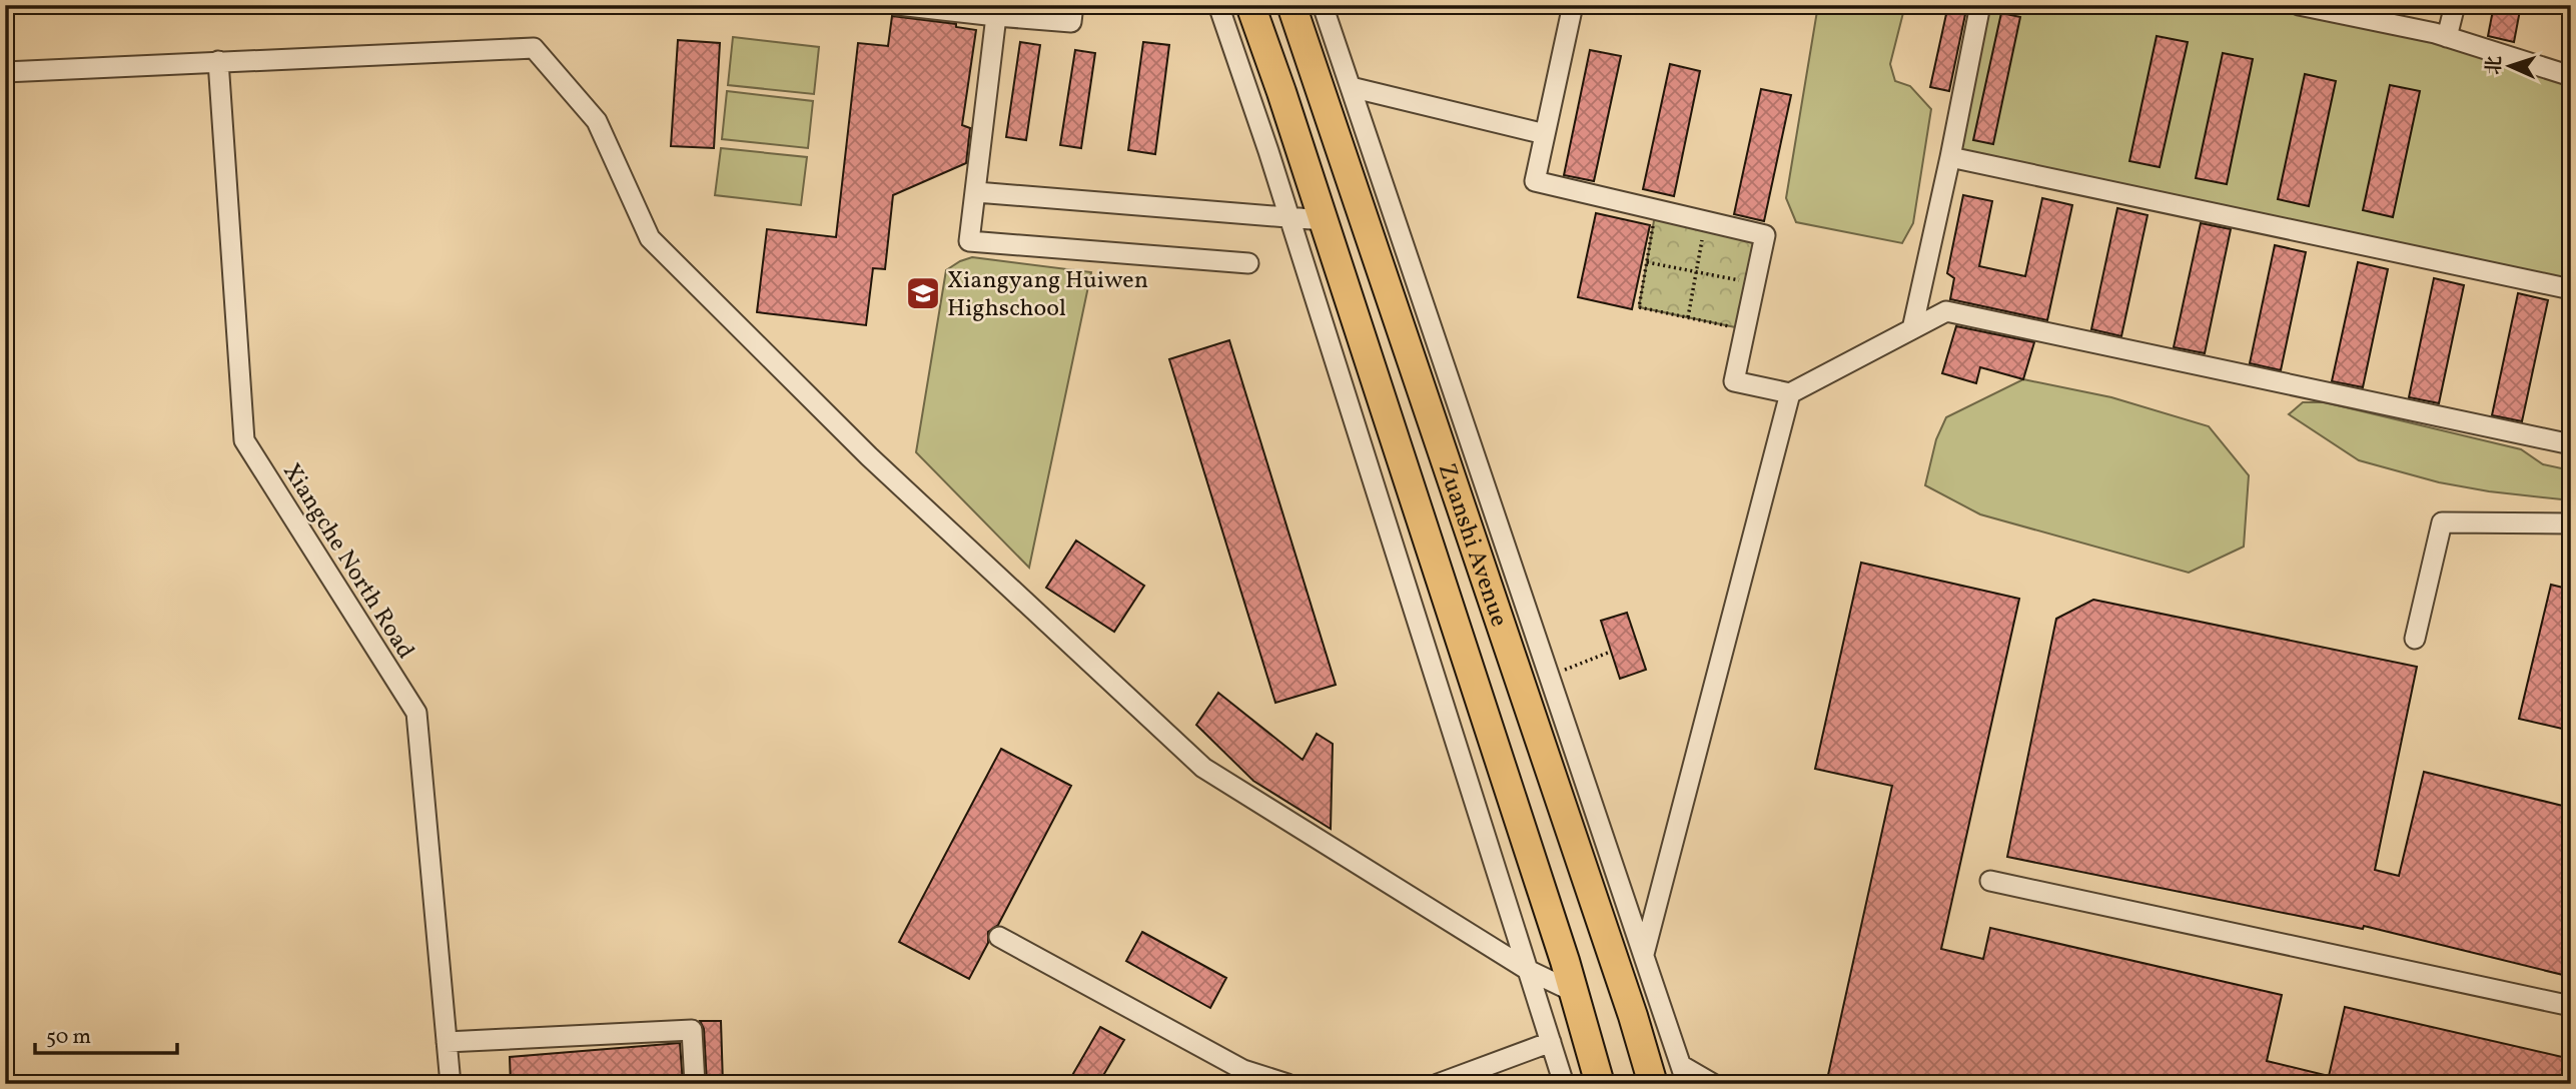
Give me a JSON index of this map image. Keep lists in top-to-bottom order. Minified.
{"streets":{"highway":["Zuanshi Avenue"],"street":["Xiangche North Road"]},"places":{"school or university":["Xiangyang Huiwen Highschool"]},"scale_bar":"50 m","north":"left"}
